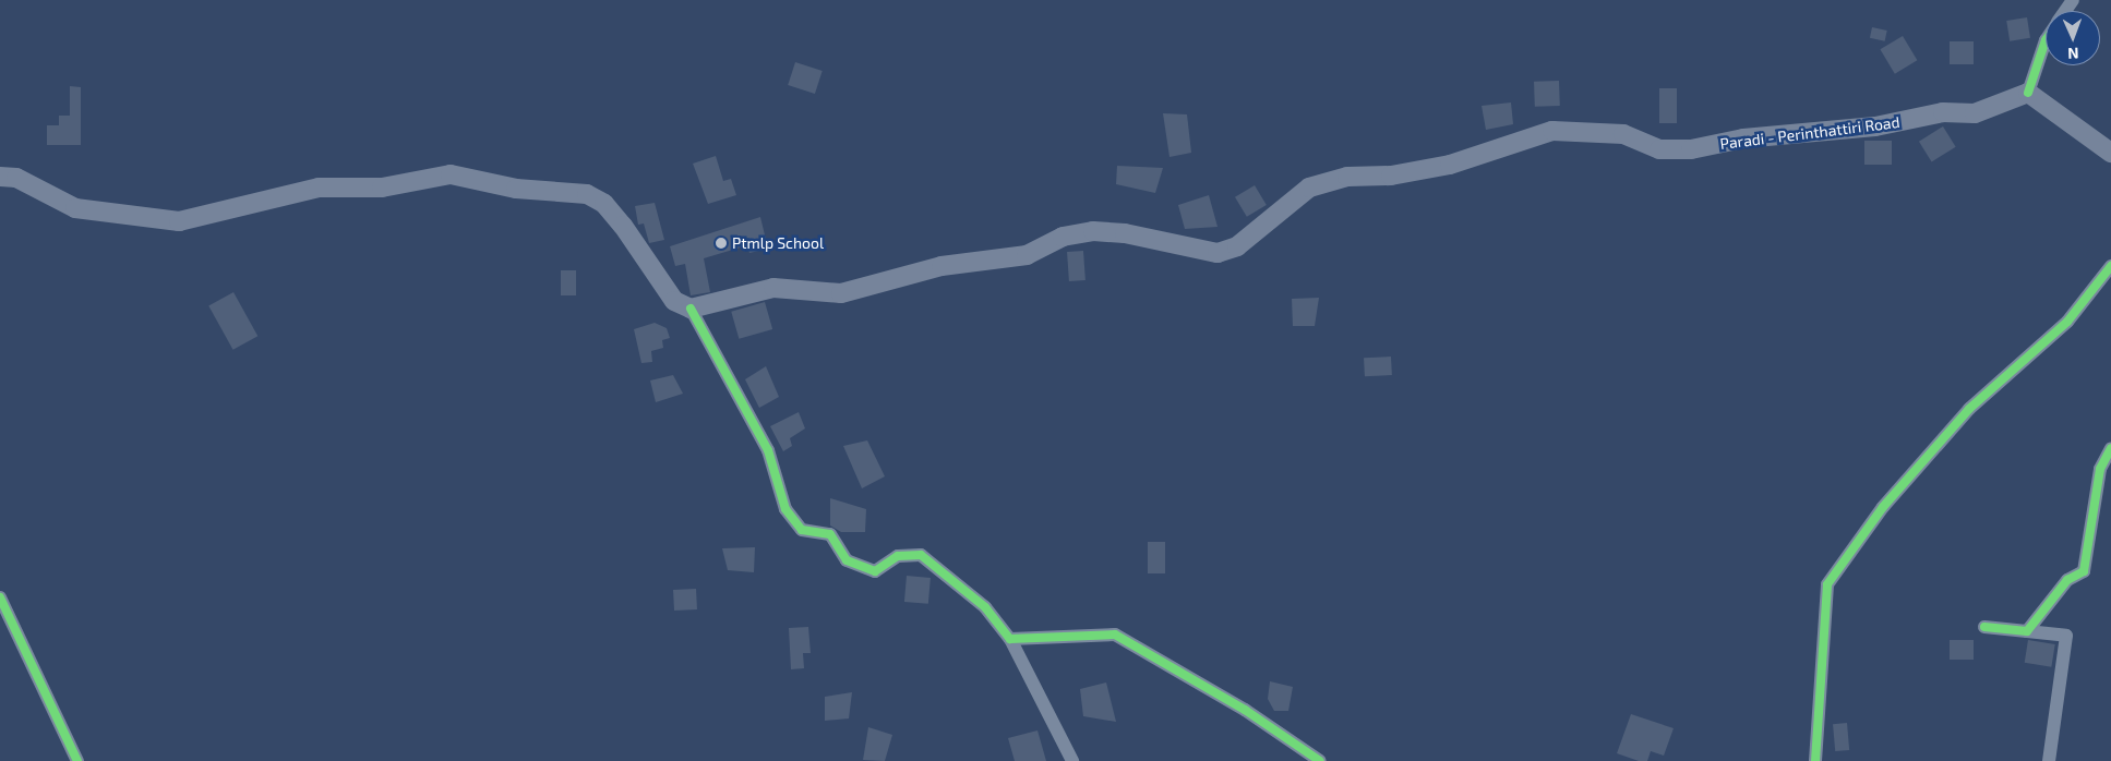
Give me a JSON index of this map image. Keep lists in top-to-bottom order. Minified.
{"streets":{"main road":["Paradi - Perinthattiri Road"]},"places":["Ptmlp School"],"north":"bottom"}
